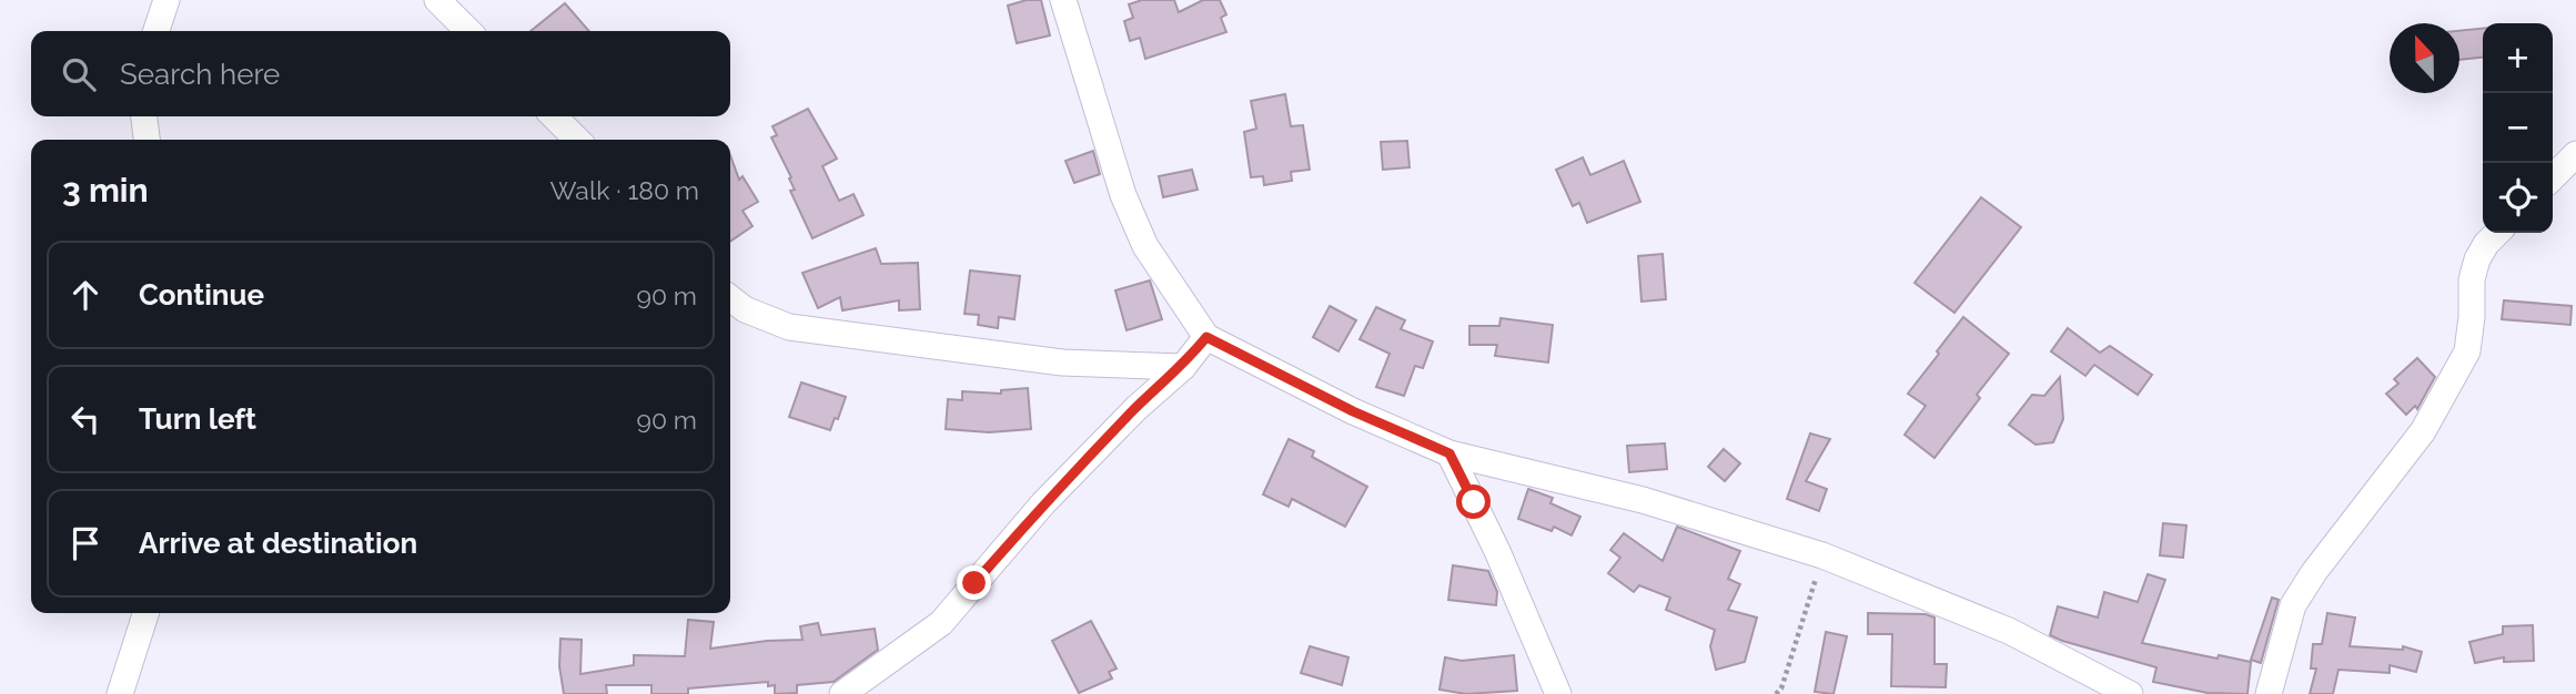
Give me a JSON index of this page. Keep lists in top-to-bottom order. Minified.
{"north":"top","page":{"map_buttons":["+","−"],"search":"Search here","heading":["3 min","Walk · 180 m"],"list":[["Continue","90 m"],["Turn left","90 m"],"Arrive at destination"]}}
